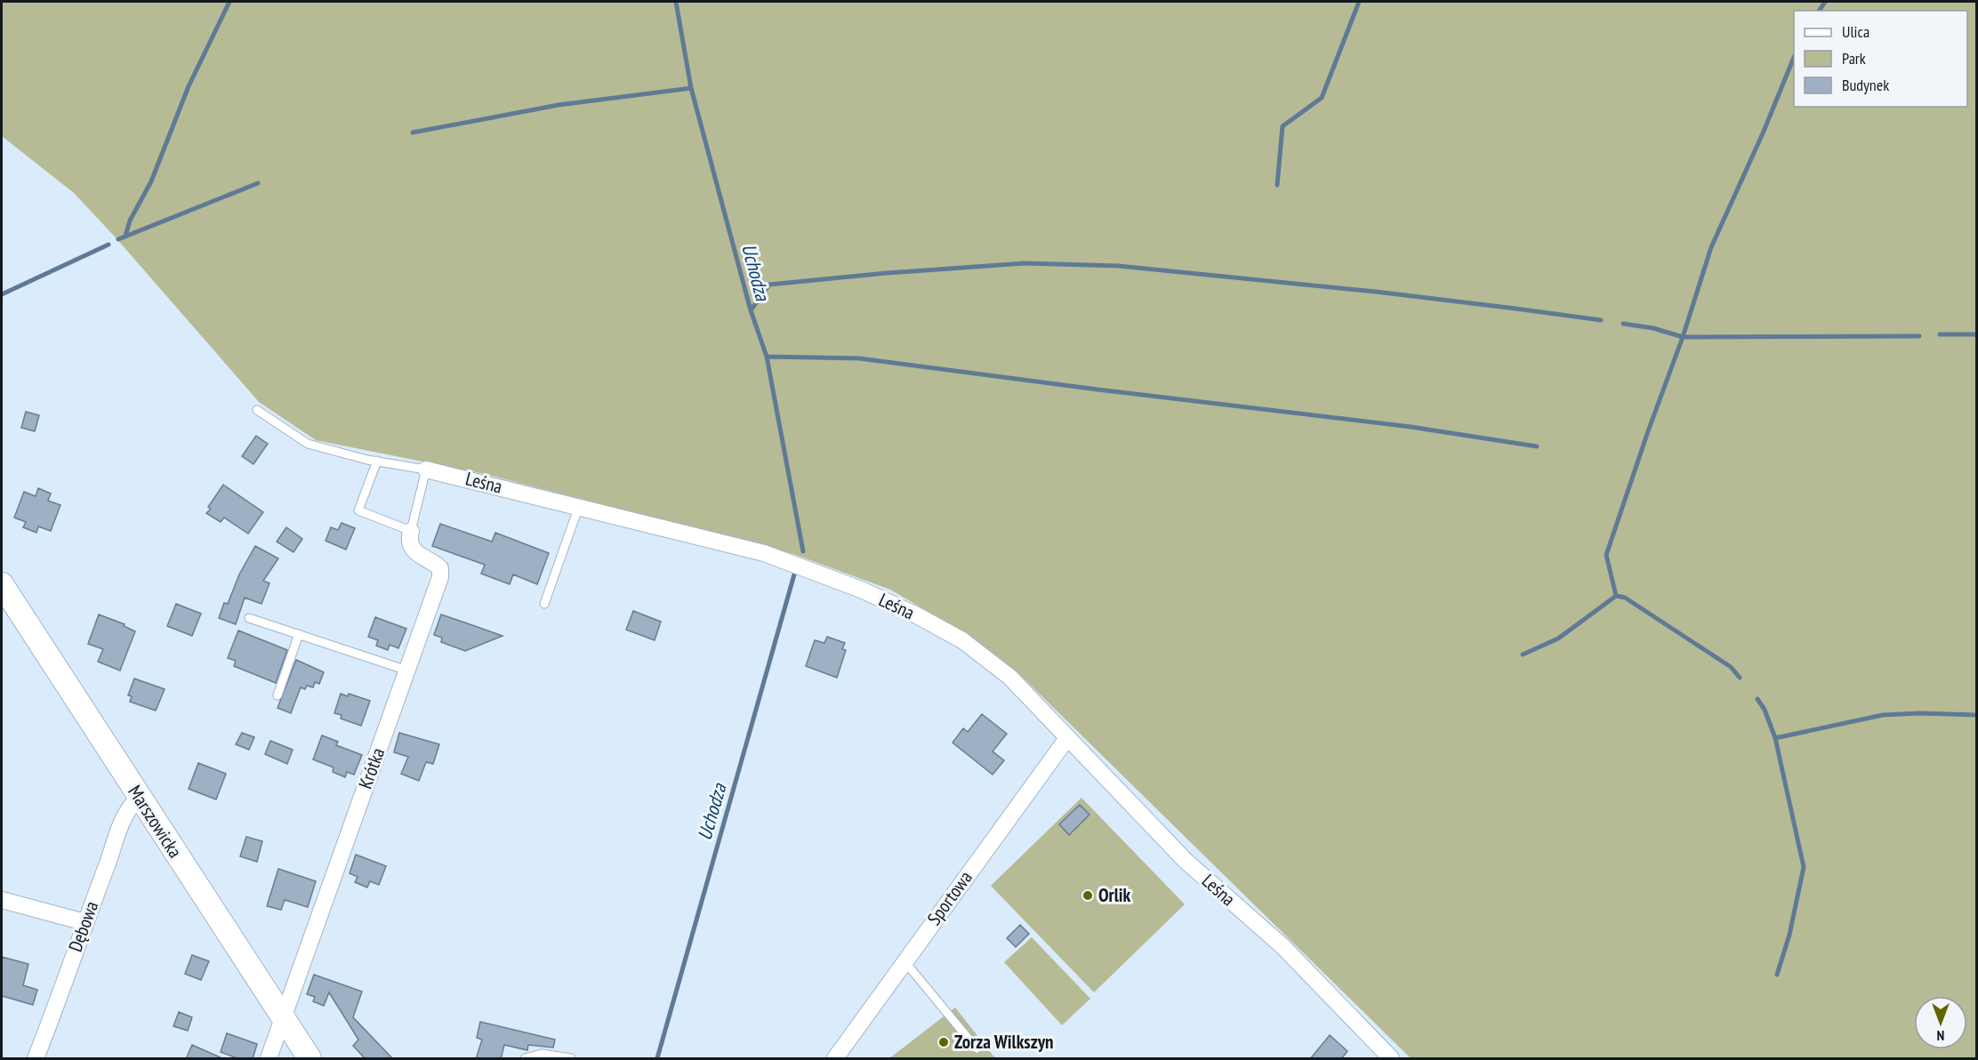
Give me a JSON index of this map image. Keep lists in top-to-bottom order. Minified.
{"streets":{"street":["Leśna","Krótka","Marszowicka","Sportowa","Dębowa"]},"crossings":[["Leśna","Sportowa"],["Krótka","Marszowicka"],["Marszowicka","Dębowa"]],"water":["Uchodza"],"places":["Orlik","Zorza Wilkszyn"],"legend":["Ulica","Park","Budynek"],"north":"bottom"}
